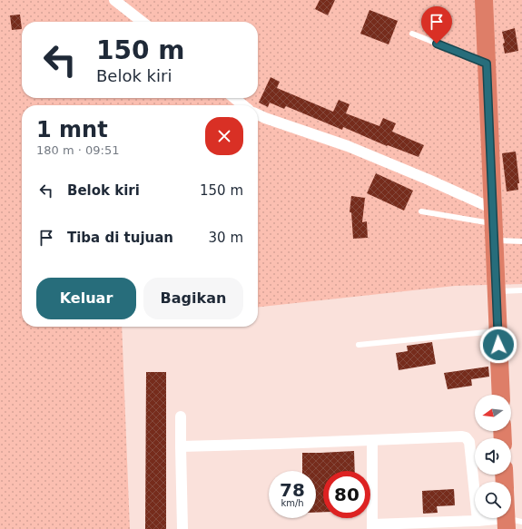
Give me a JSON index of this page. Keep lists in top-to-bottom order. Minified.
{"north":"left","page":{"turn":["150 m","Belok kiri"],"heading":["1 mnt","180 m · 09:51"],"list":[{"name":"Belok kiri","value":"150 m"},{"name":"Tiba di tujuan","value":"30 m"}],"buttons":["Keluar","Bagikan"],"speed":"78 km/h","limit":"80"}}
